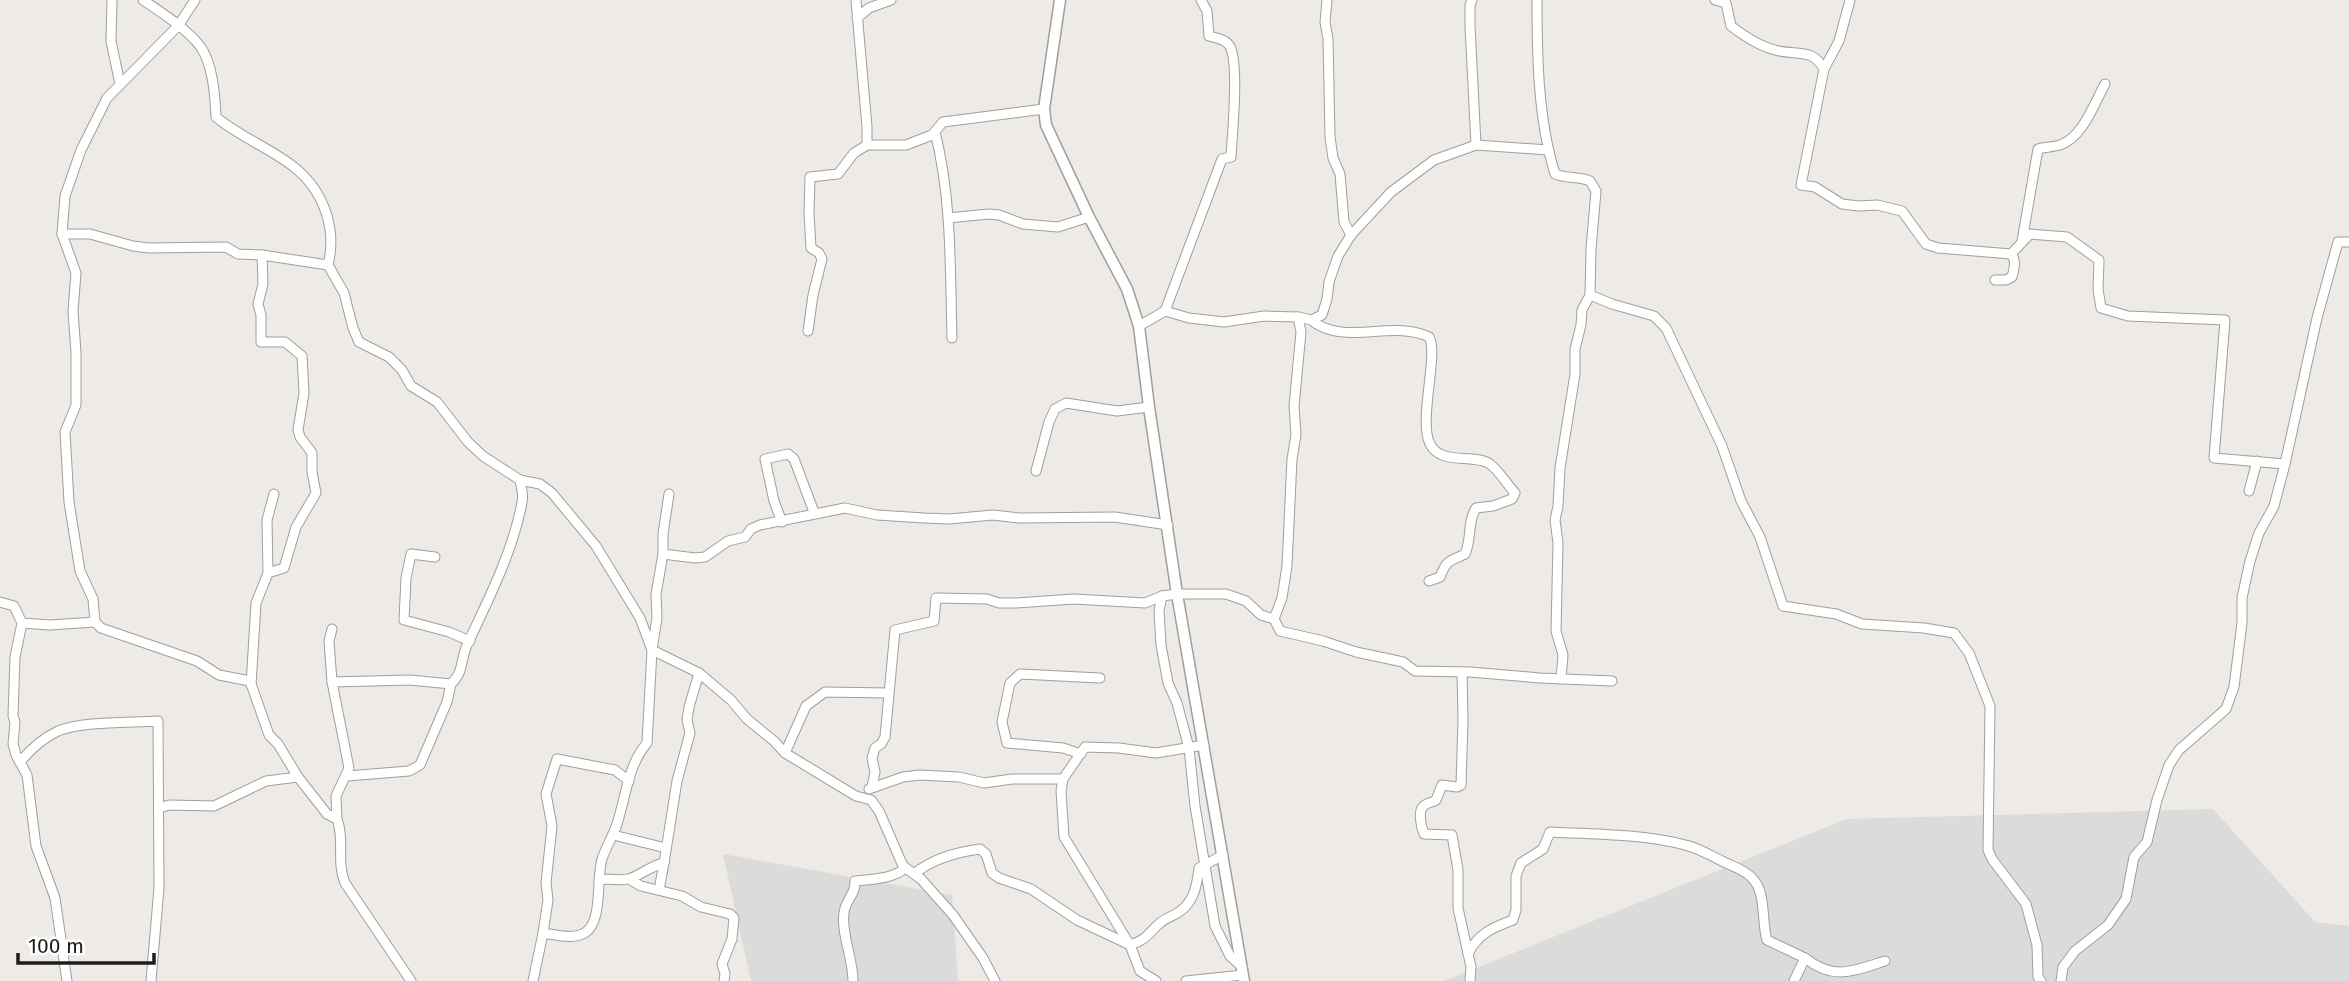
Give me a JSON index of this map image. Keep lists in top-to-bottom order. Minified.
{"scale_bar":"100 m"}
